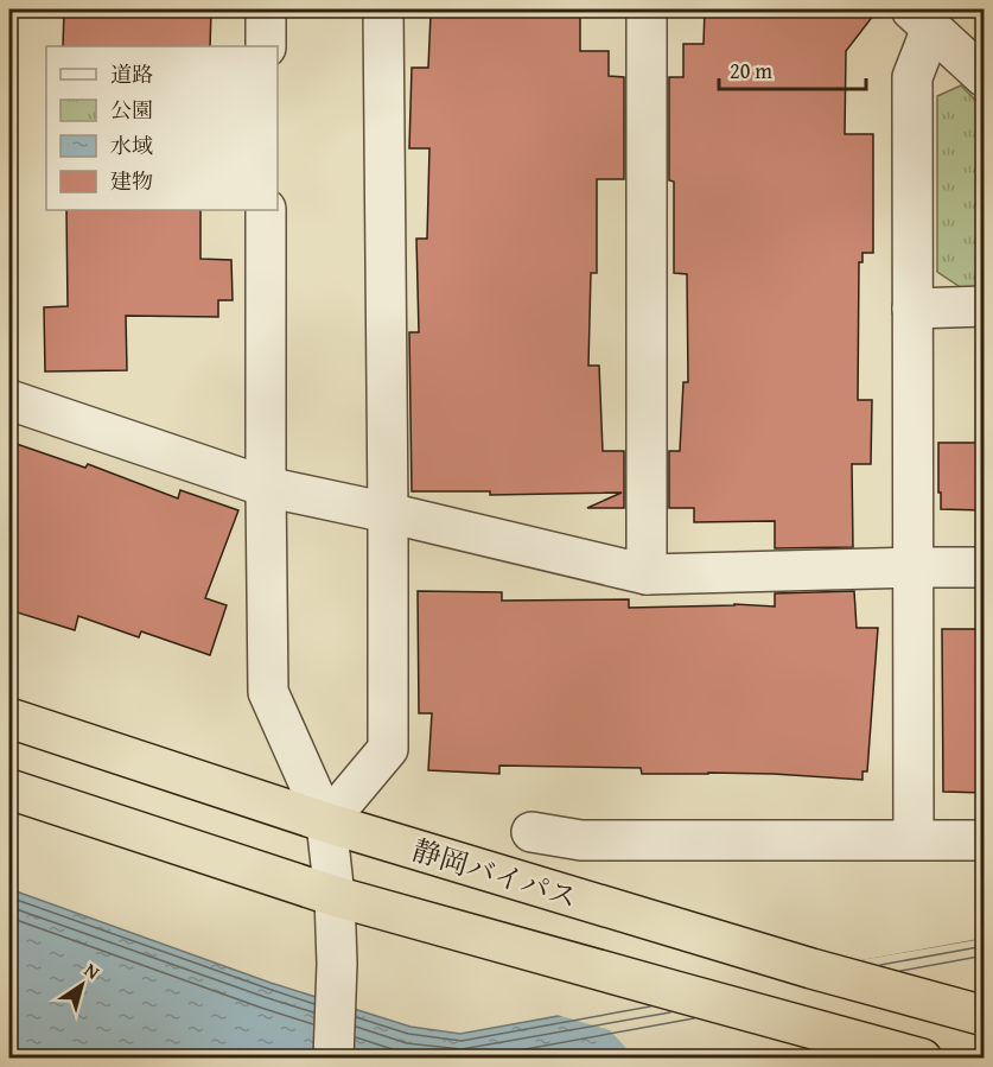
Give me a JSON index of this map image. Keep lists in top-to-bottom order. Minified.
{"streets":{"highway":["静岡バイパス"]},"legend":["道路","公園","水域","建物"],"scale_bar":"20 m","north":"top right"}
